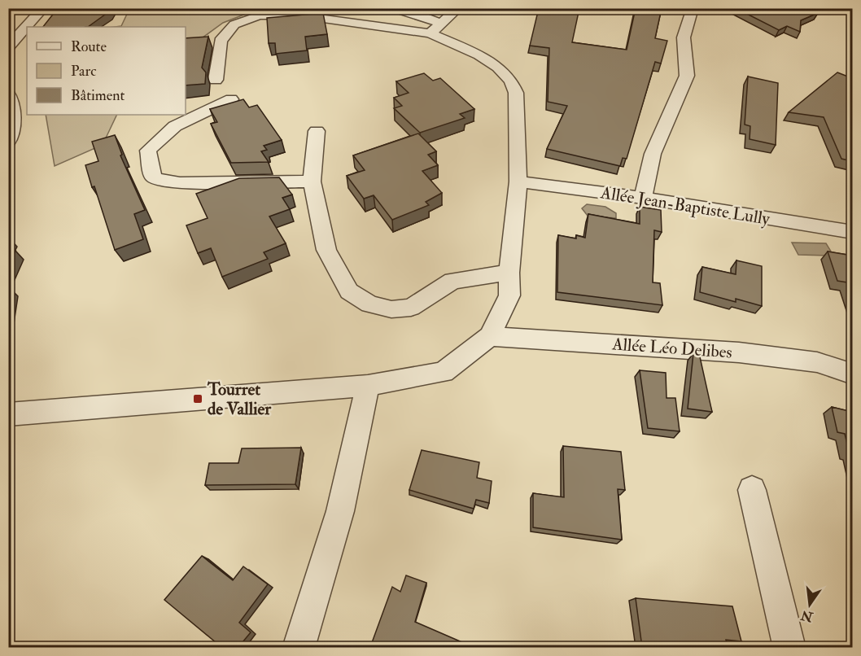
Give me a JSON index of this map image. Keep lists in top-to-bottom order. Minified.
{"streets":{"street":["Allée Jean-Baptiste Lully","Allée Léo Delibes"]},"places":{"transit":["Tourret de Vallier"]},"legend":["Route","Parc","Bâtiment"],"north":"bottom"}
